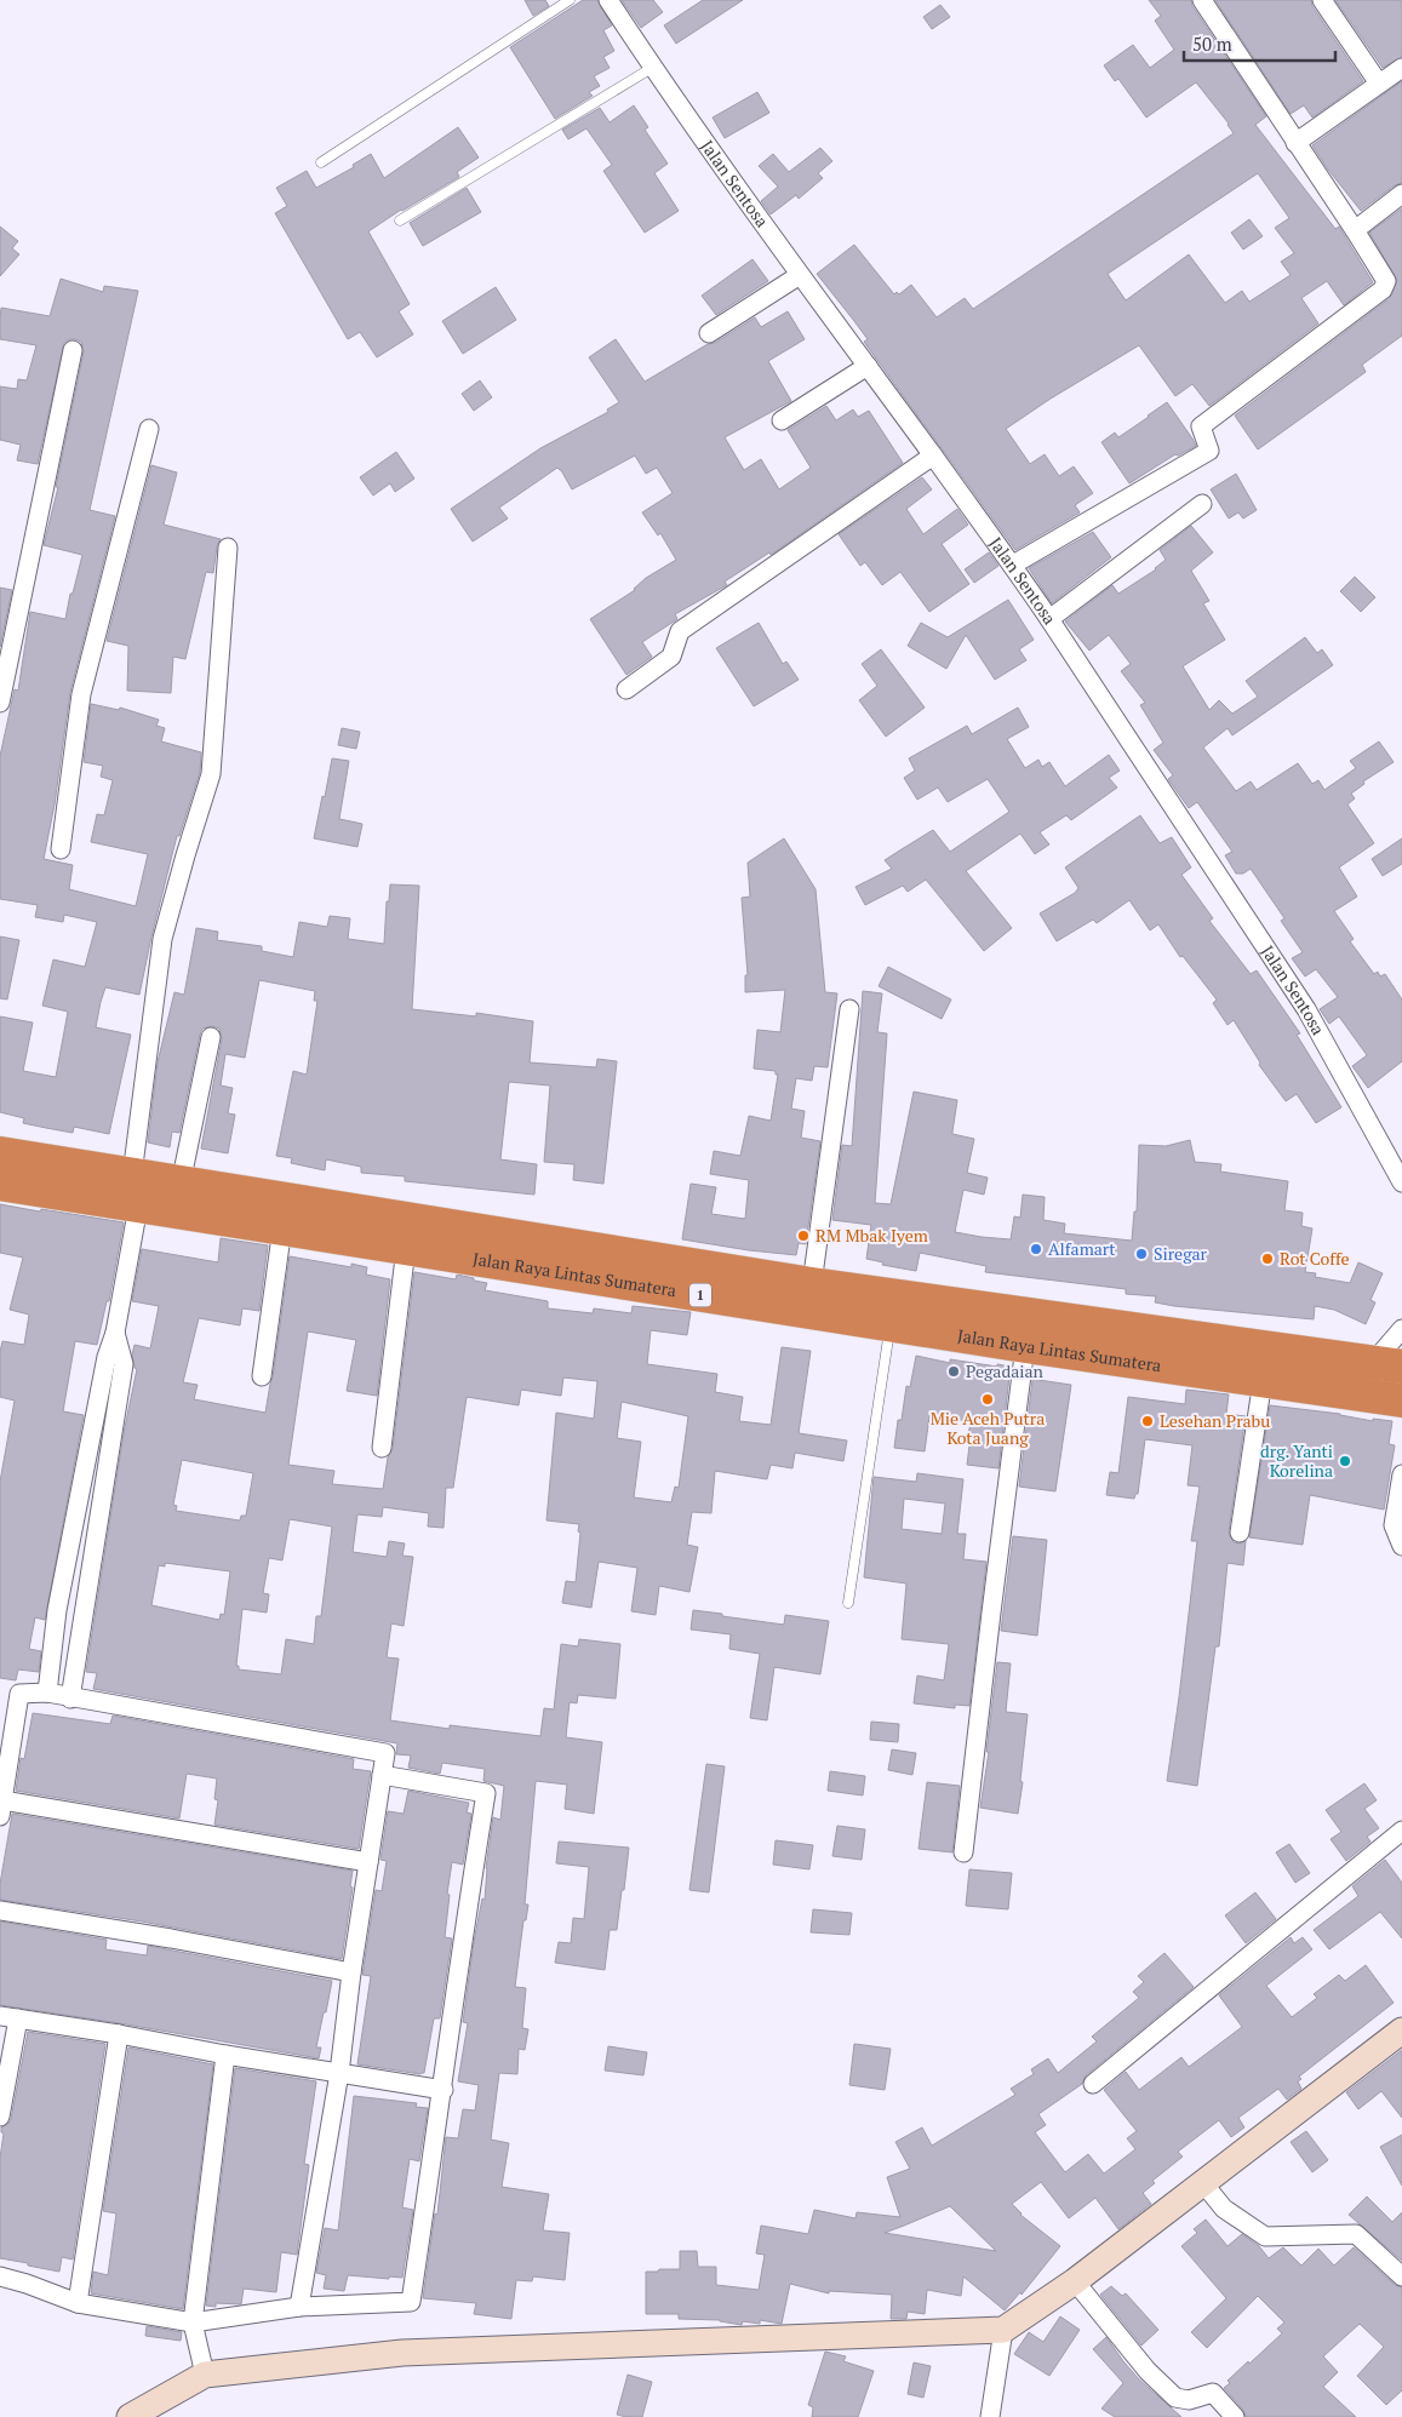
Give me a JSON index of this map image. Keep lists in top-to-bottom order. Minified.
{"streets":{"highway":["Jalan Raya Lintas Sumatera","1"],"street":["Jalan Sentosa"]},"places":["RM Mbak Iyem","Alfamart","Siregar","Rot Coffe","Pegadaian","Mie Aceh Putra Kota Juang","Lesehan Prabu","drg. Yanti Korelina"],"scale_bar":"50 m"}
